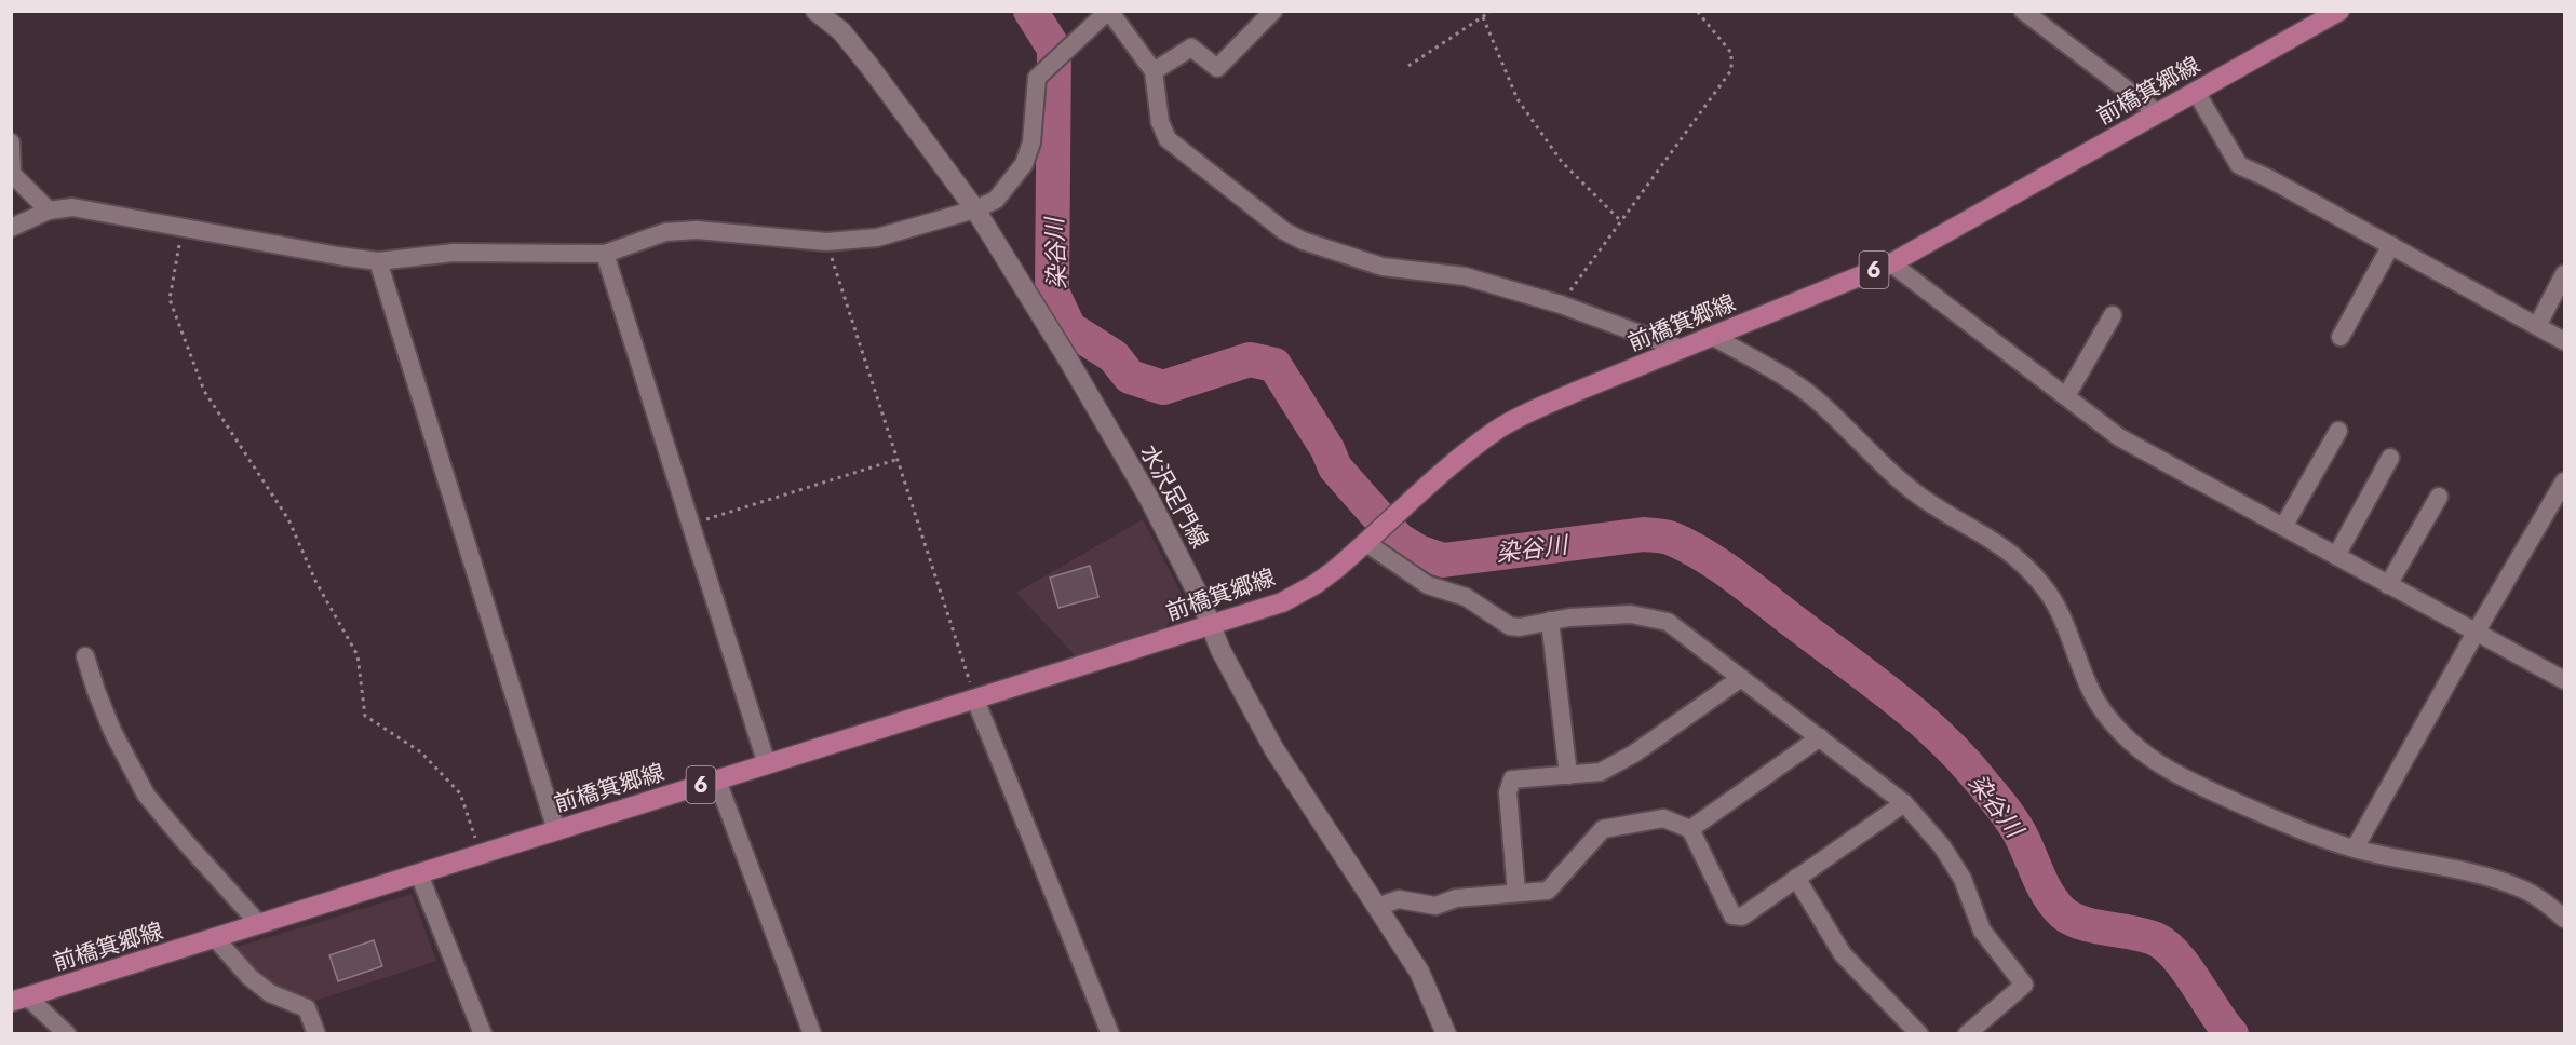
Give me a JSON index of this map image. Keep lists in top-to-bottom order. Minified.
{"streets":{"main road":["前橋箕郷線","6","水沢足門線"]},"crossings":[["前橋箕郷線","水沢足門線"]],"water":["染谷川"]}
